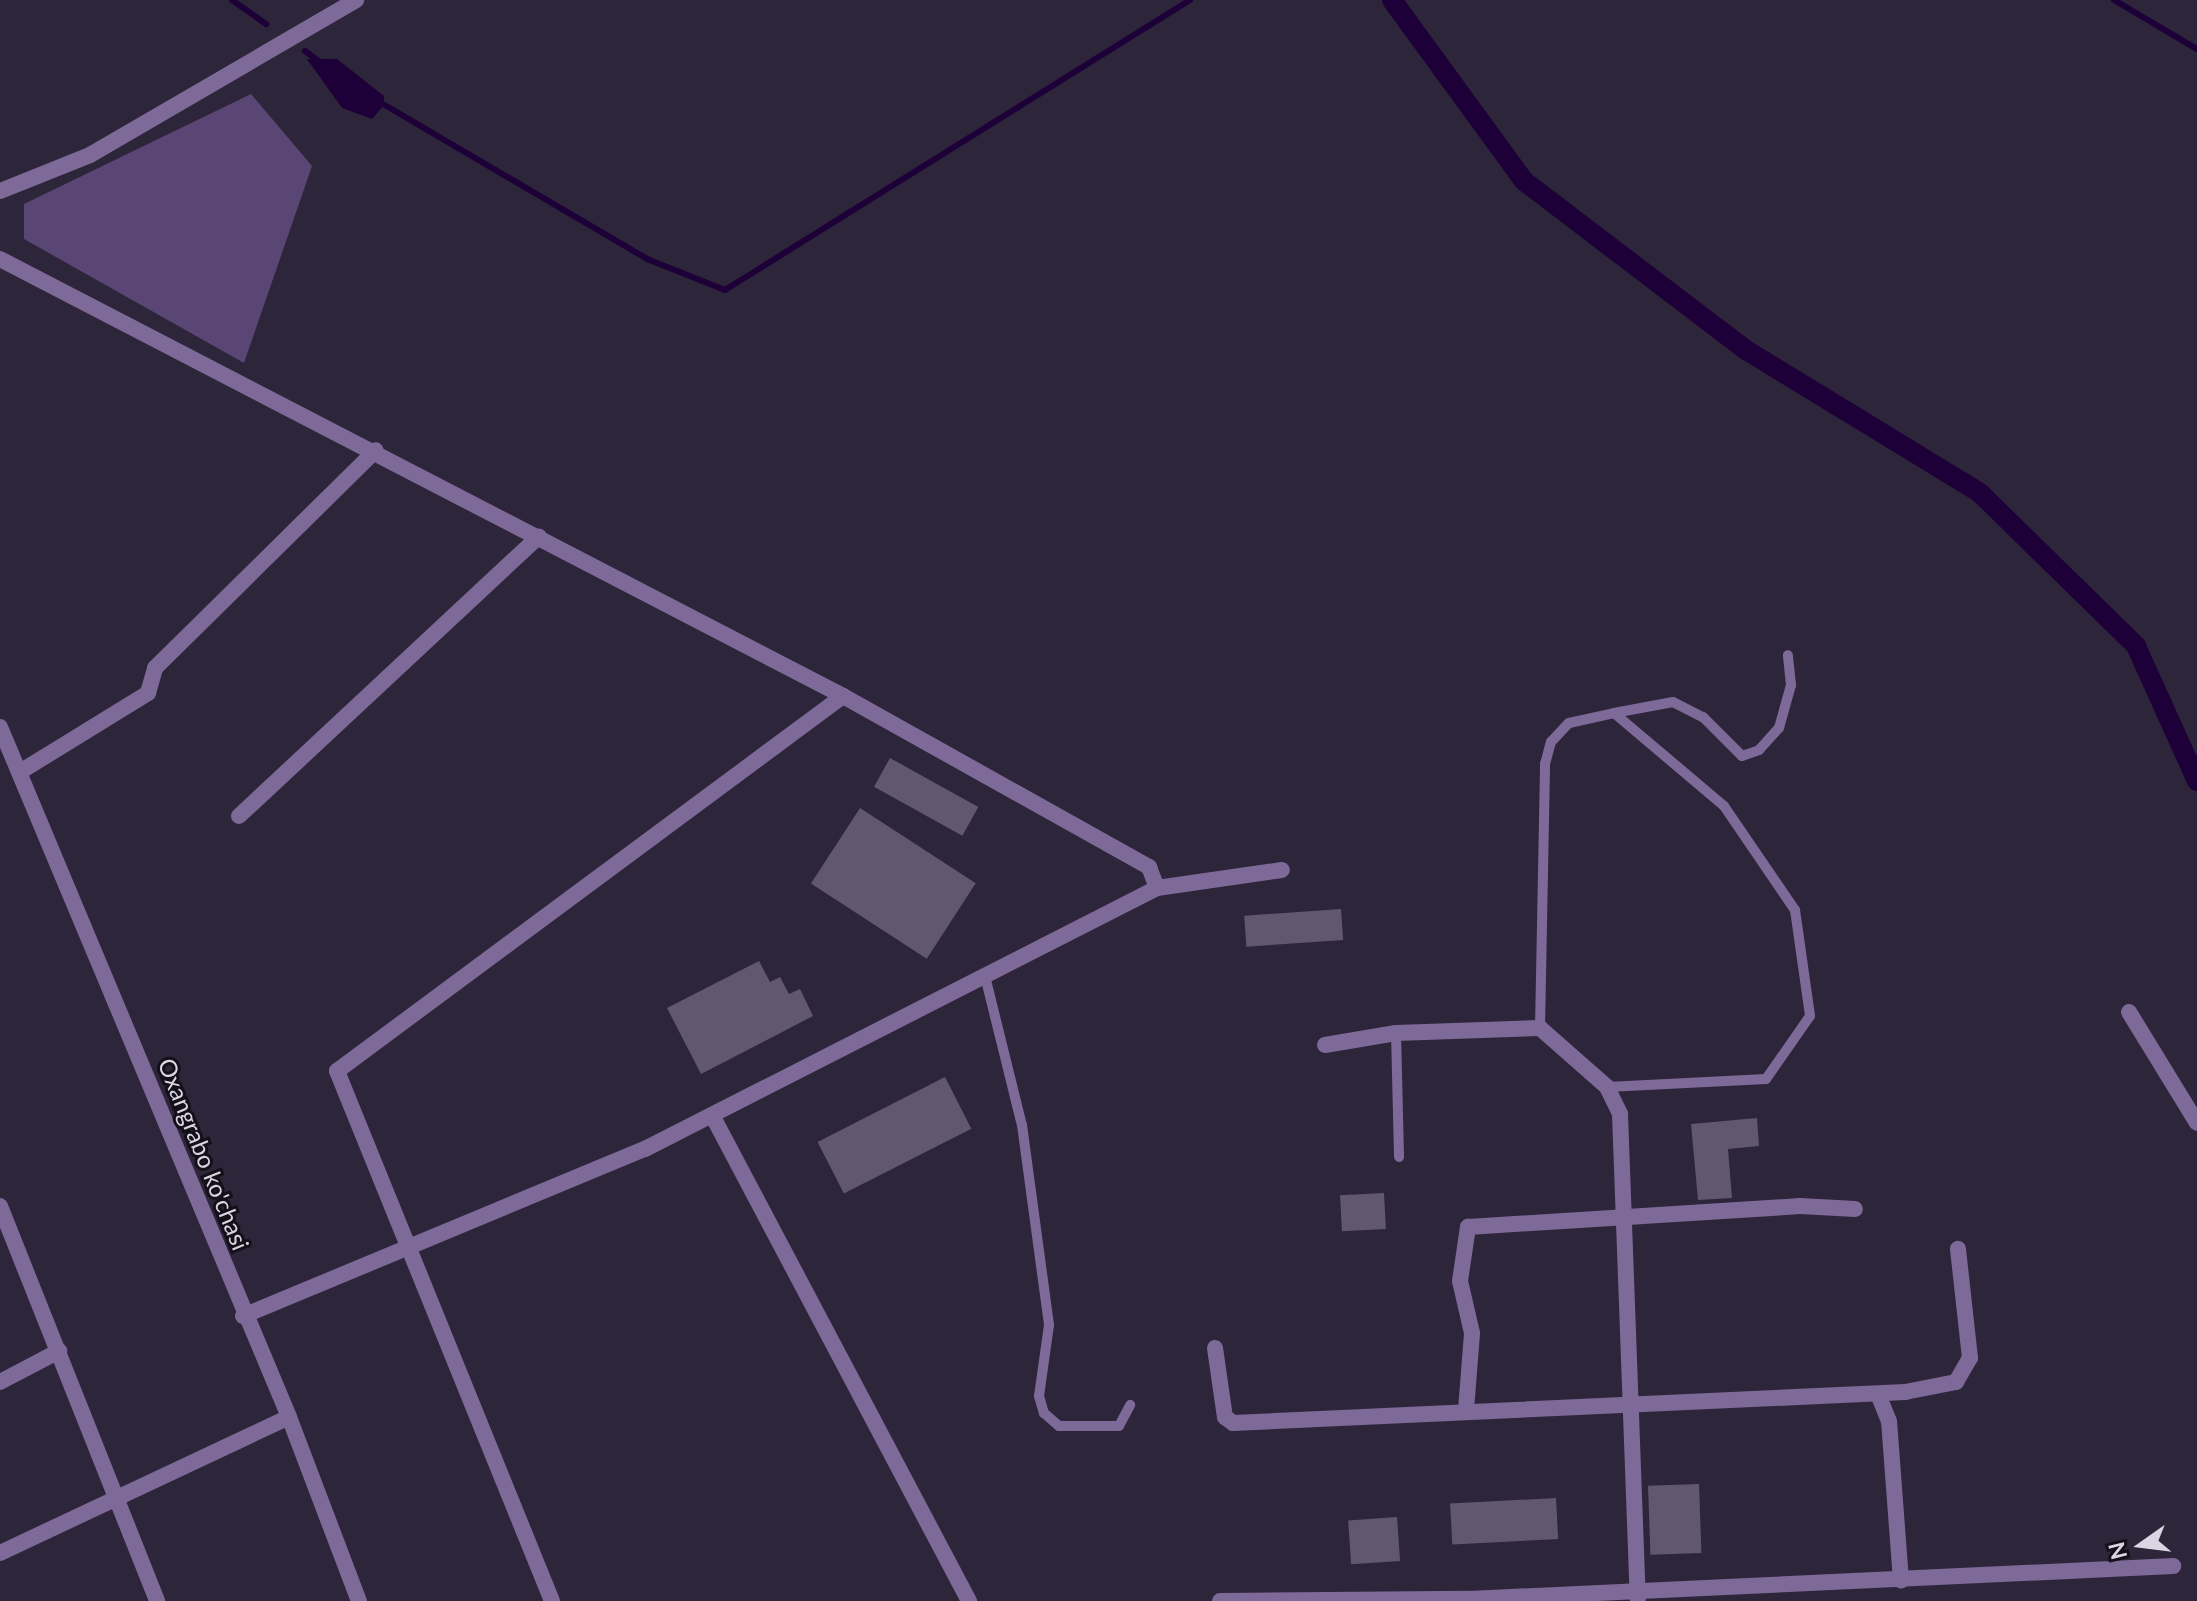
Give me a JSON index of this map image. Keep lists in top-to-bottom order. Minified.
{"streets":{"street":["Oxangrabo ko'chasi"]},"north":"left"}
